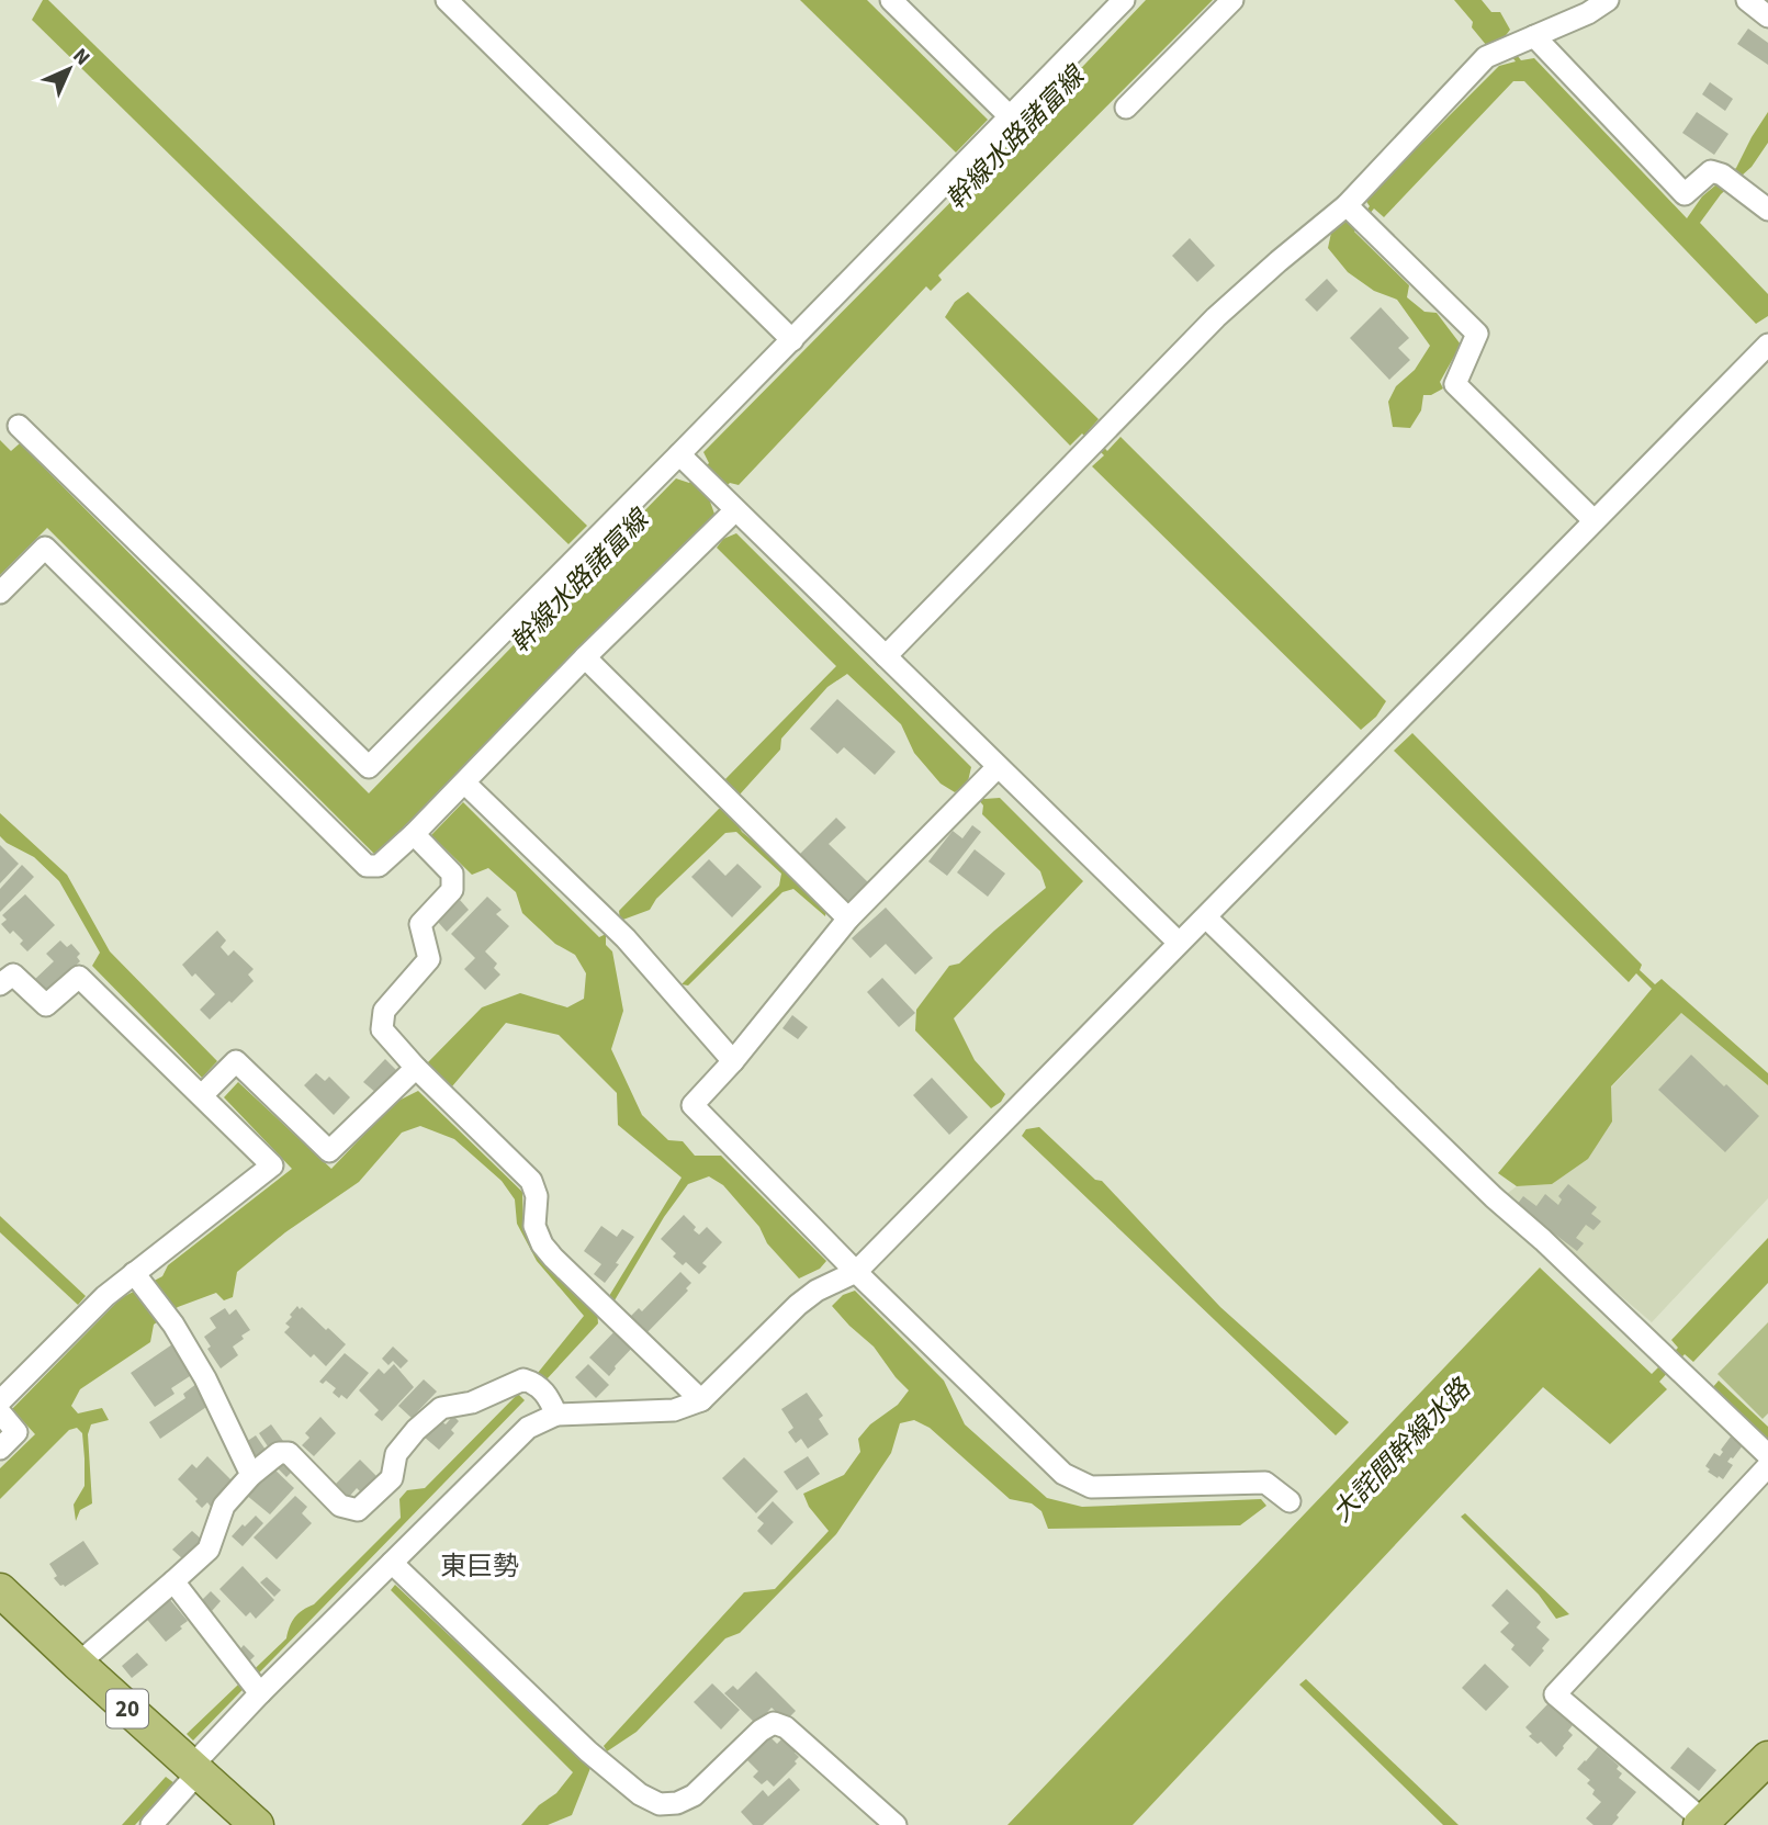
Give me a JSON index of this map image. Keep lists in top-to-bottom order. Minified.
{"streets":{"main road":["20"]},"districts":["東巨勢"],"water":["幹線水路諸富線","大詫間幹線水路"],"north":"top right"}
